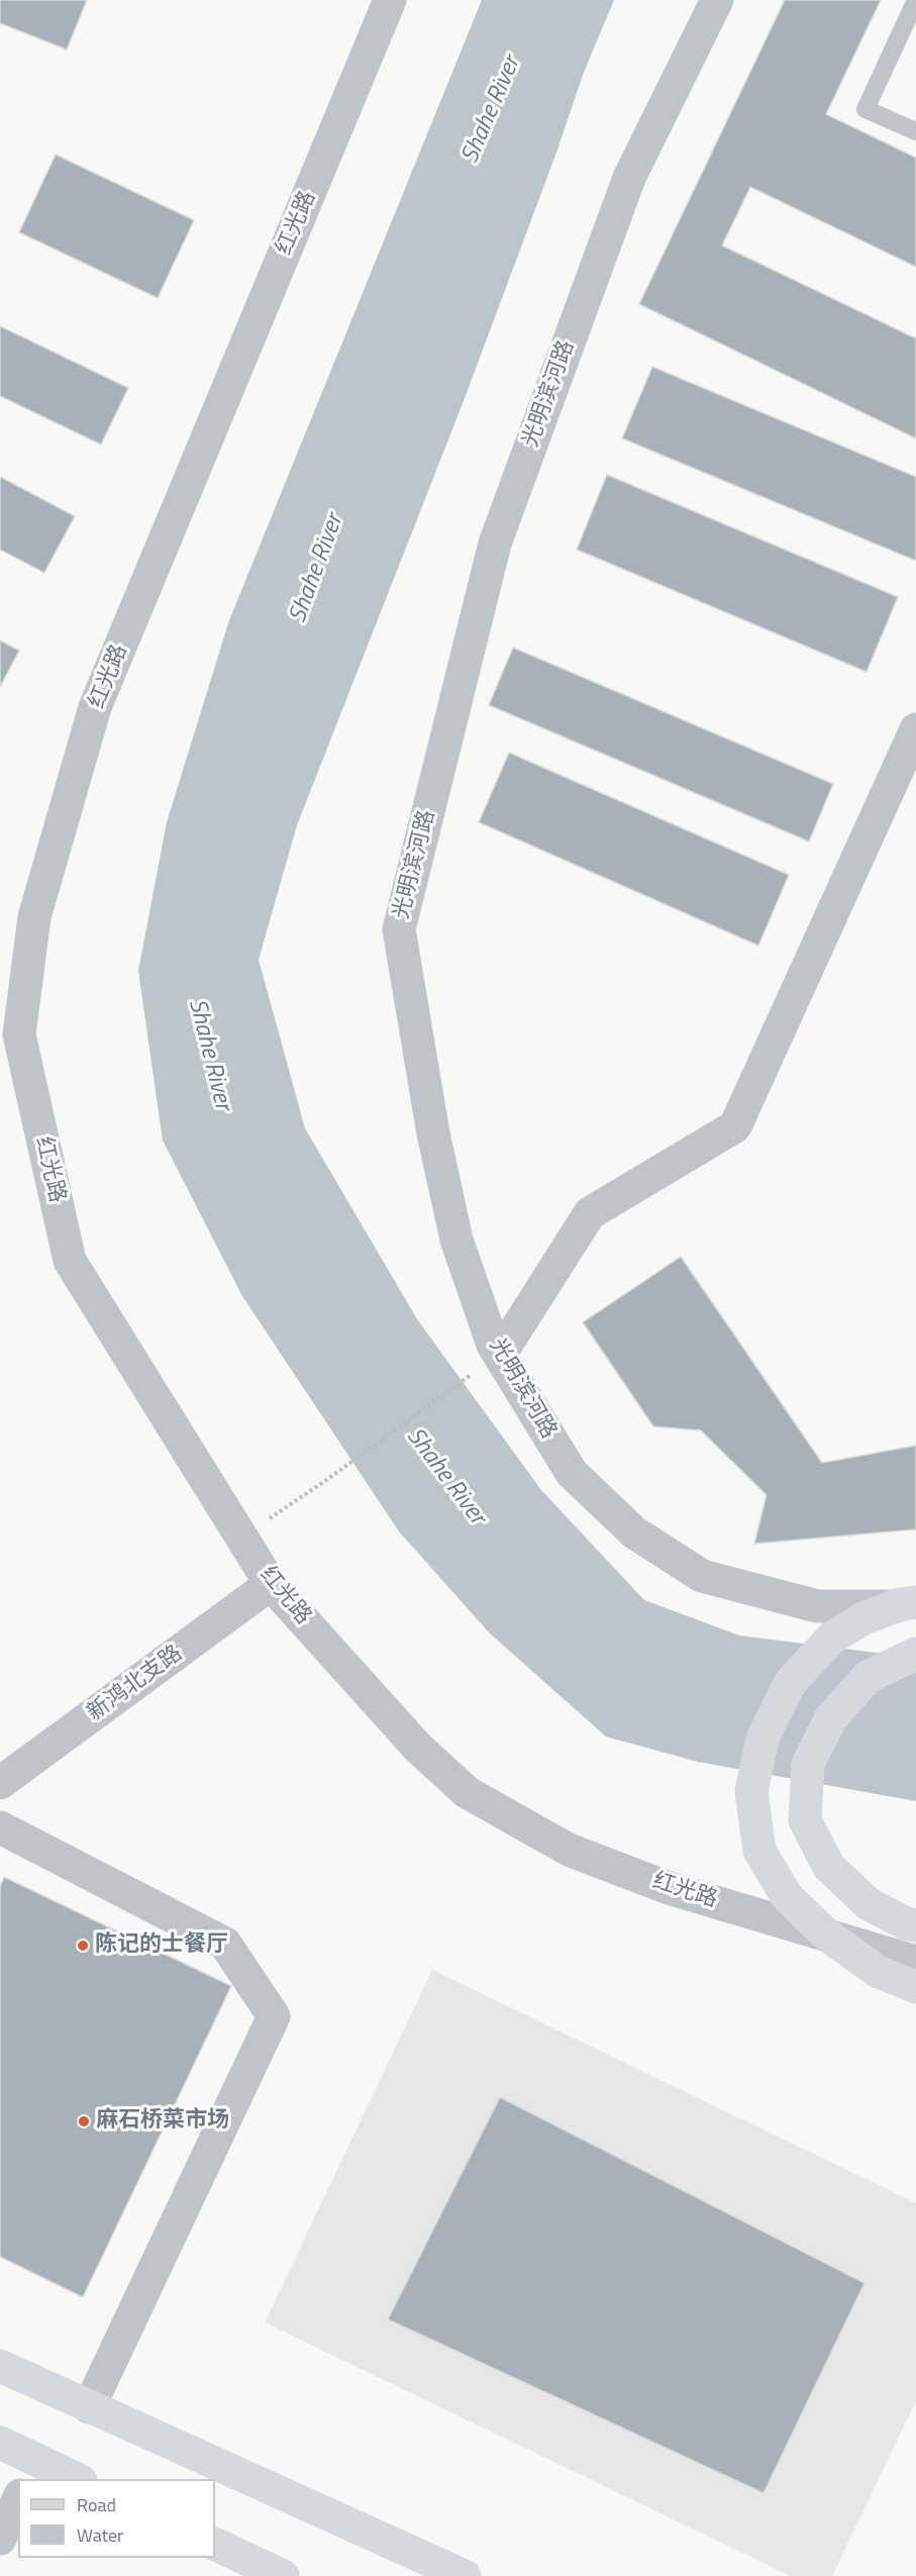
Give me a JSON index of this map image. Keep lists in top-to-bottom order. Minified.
{"streets":{"street":["红光路","光明滨河路","新鸿北支路"]},"crossings":[["红光路","新鸿北支路"]],"water":["Shahe River"],"places":["陈记的士餐厅","麻石桥菜市场"],"legend":["Road","Water"]}
